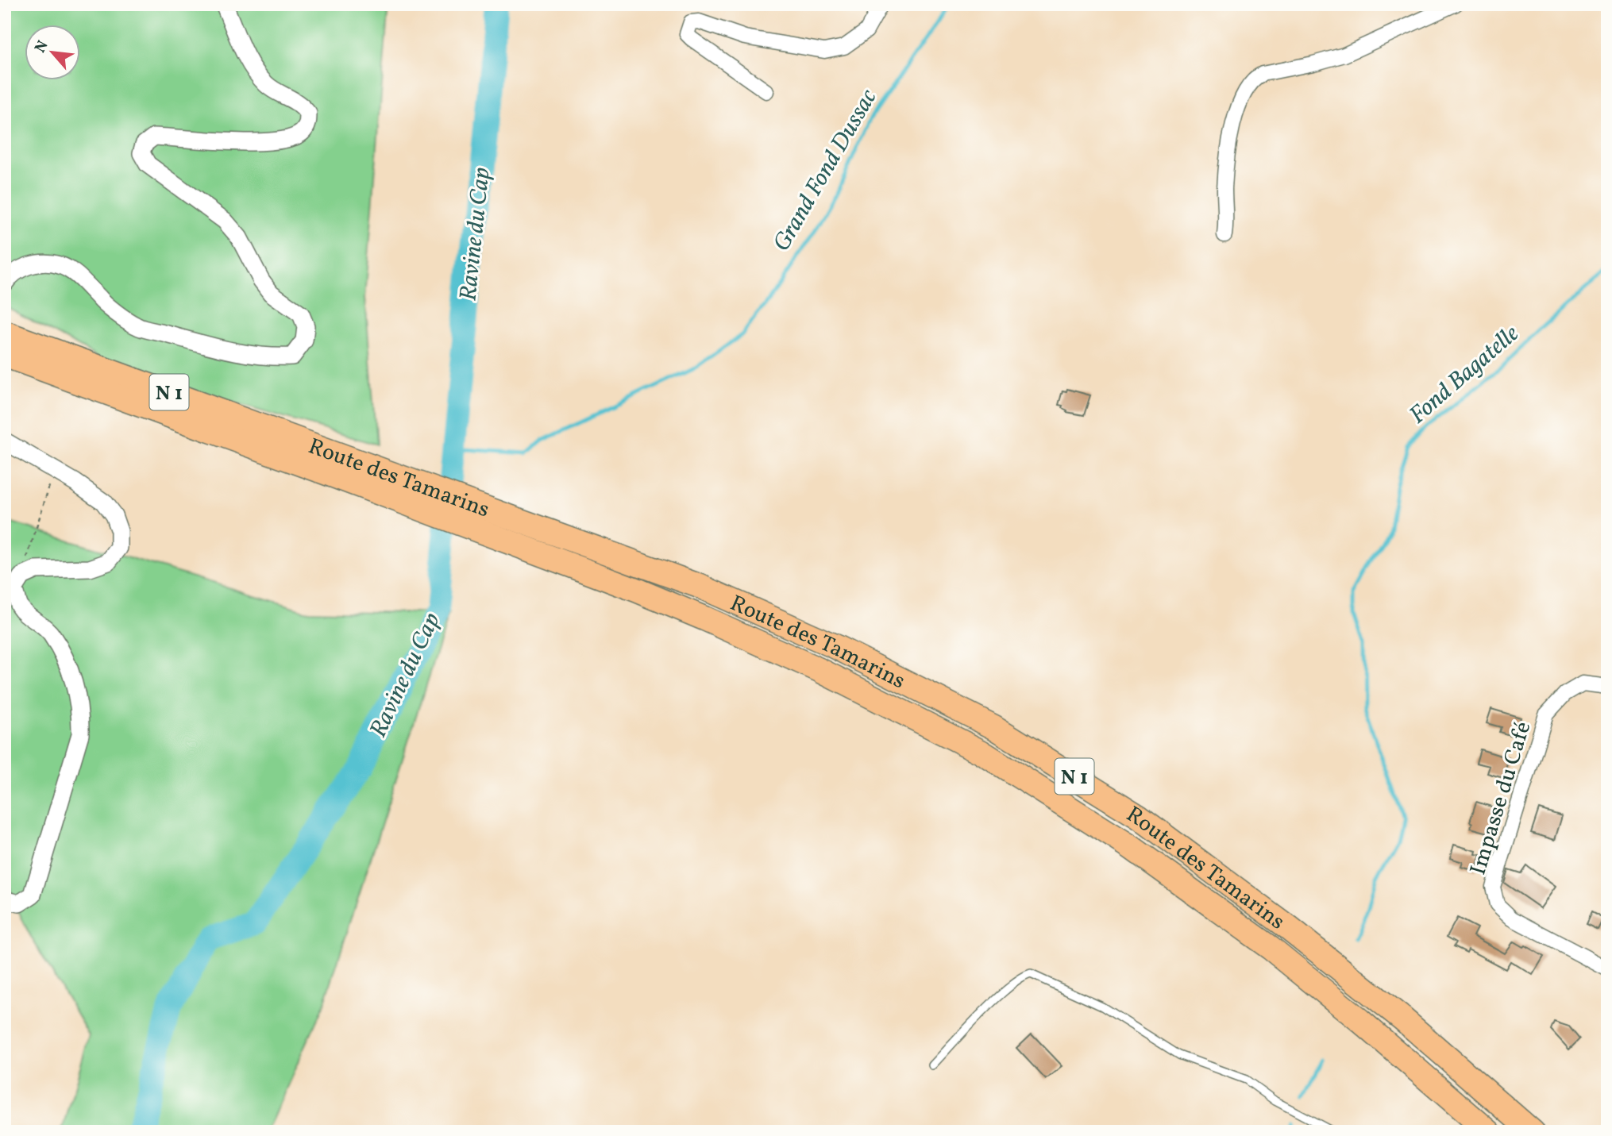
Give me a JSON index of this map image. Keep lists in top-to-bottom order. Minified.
{"streets":{"highway":["N 1","Route des Tamarins"],"street":["Impasse du Café"]},"water":["Grand Fond Dussac","Ravine du Cap","Fond Bagatelle"],"north":"top left"}
